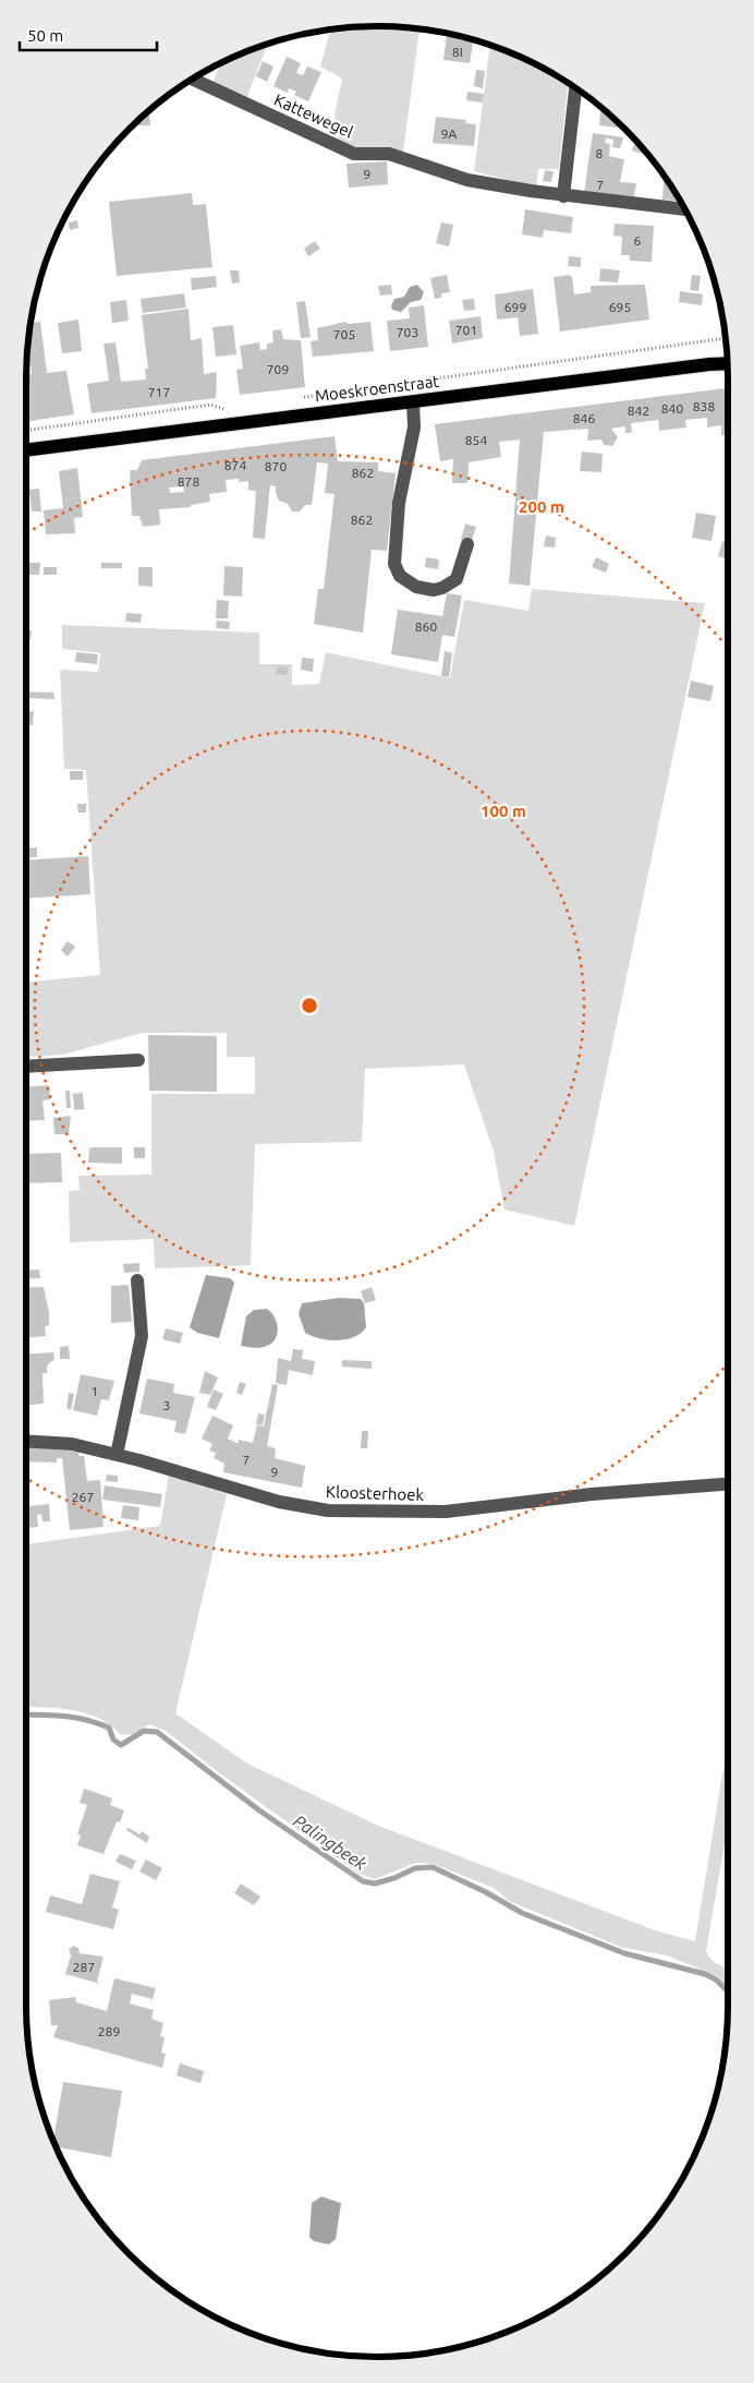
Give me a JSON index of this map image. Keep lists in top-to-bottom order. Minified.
{"streets":{"main road":["Moeskroenstraat"],"street":["Kattewegel","Kloosterhoek"]},"water":["Palingbeek"],"house_numbers":["8I","9A","8","9","7","6","699","695","701","703","705","709","717","838","840","842","846","854","874","870","862","878","862","860","1","3","7","9","267","287","289"],"scale_bar":"50 m","rings":["200 m","100 m"]}
